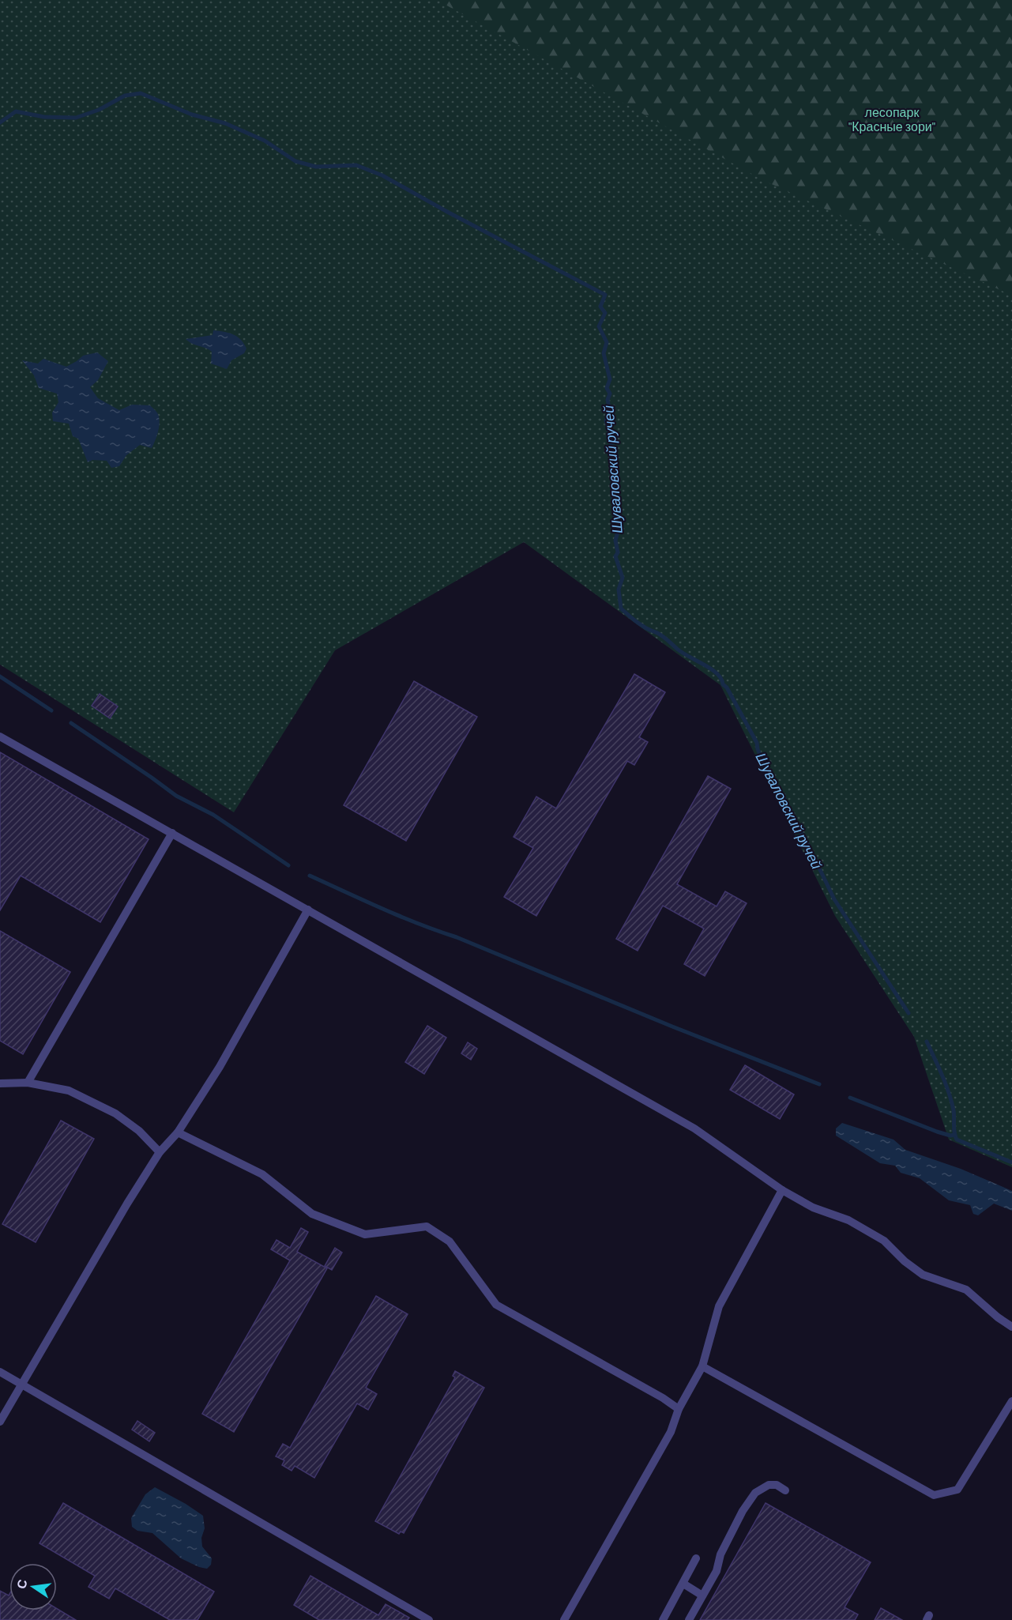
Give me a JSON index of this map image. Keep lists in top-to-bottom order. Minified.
{"water":["Шуваловский ручей"],"parks":["лесопарк \"Красные зори\""],"north":"left"}
